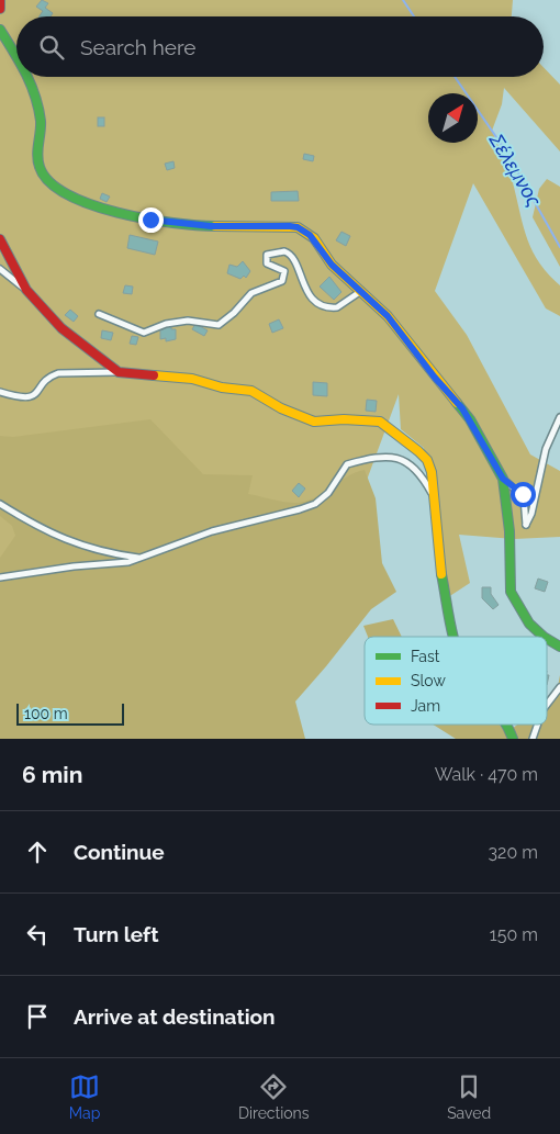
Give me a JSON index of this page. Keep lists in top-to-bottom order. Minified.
{"water":["Σέλεμνος"],"legend":["Fast","Slow","Jam"],"scale_bar":"100 m","north":"top right","page":{"search":"Search here","scale":"100 m","heading":["6 min","Walk · 470 m"],"list":[["Continue","320 m"],["Turn left","150 m"],"Arrive at destination"],"nav":["Map","Directions","Saved"]}}
